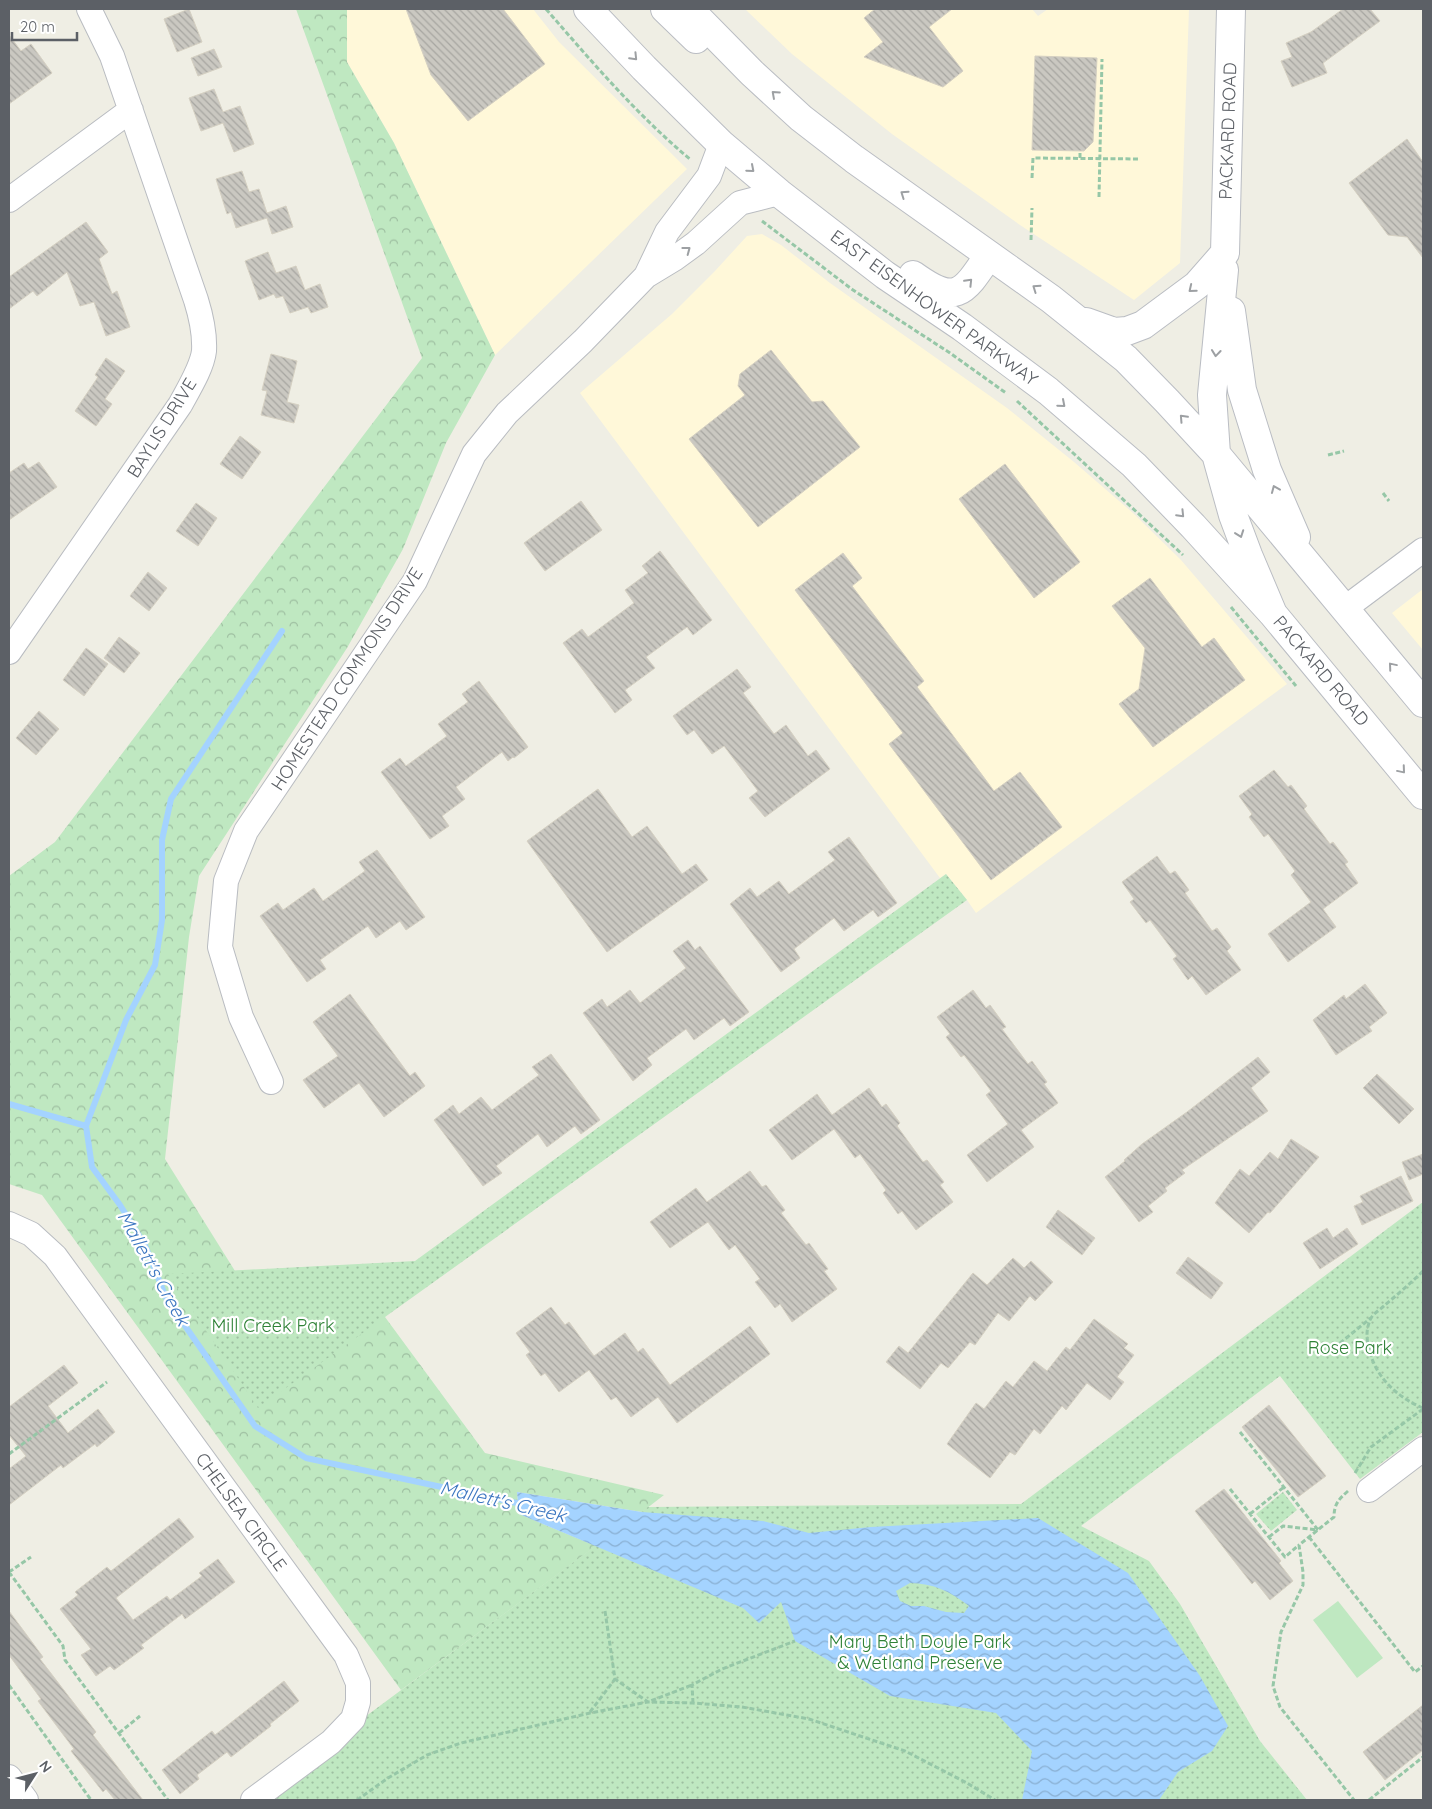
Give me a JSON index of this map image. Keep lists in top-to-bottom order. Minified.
{"streets":{"main road":["PACKARD ROAD","EAST EISENHOWER PARKWAY"],"street":["BAYLIS DRIVE","HOMESTEAD COMMONS DRIVE","CHELSEA CIRCLE"]},"crossings":[["PACKARD ROAD","EAST EISENHOWER PARKWAY"],["EAST EISENHOWER PARKWAY","HOMESTEAD COMMONS DRIVE"]],"water":["Mallett's Creek"],"parks":["Mill Creek Park","Rose Park","Mary Beth Doyle Park & Wetland Preserve"],"scale_bar":"20 m","north":"top right"}
